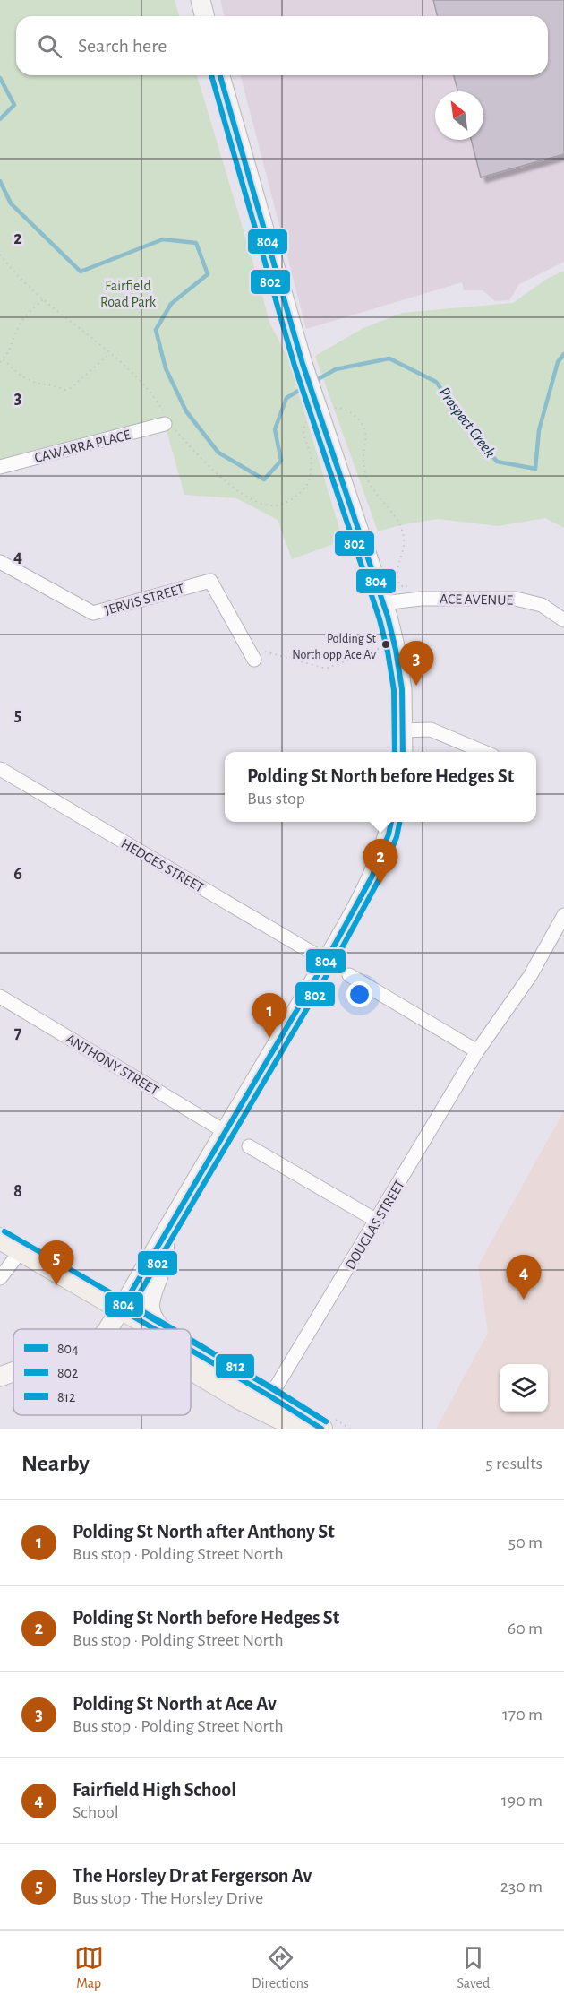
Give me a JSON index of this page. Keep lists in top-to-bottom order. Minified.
{"streets":{"street":["CAWARRA PLACE","JERVIS STREET","ACE AVENUE","HEDGES STREET","ANTHONY STREET","DOUGLAS STREET"]},"water":["Prospect Creek"],"parks":["Fairfield Road Park"],"places":["Polding St North opp Ace Av"],"lines":["transit line 804","transit line 802","transit line 812"],"legend":["804","802","812"],"north":"top left","page":{"search":"Search here","pins":["3","2","1","5","4"],"popup":["Polding St North before Hedges St","Bus stop"],"heading":["Nearby","5 results"],"list":[{"mark":"1","name":"Polding St North after Anthony St","note":"Bus stop · Polding Street North","value":"50 m"},{"mark":"2","name":"Polding St North before Hedges St","note":"Bus stop · Polding Street North","value":"60 m"},{"mark":"3","name":"Polding St North at Ace Av","note":"Bus stop · Polding Street North","value":"170 m"},{"mark":"4","name":"Fairfield High School","note":"School","value":"190 m"},{"mark":"5","name":"The Horsley Dr at Fergerson Av","note":"Bus stop · The Horsley Drive","value":"230 m"}],"nav":["Map","Directions","Saved"]},"grid":{"rows":["2","3","4","5","6","7","8"]}}
